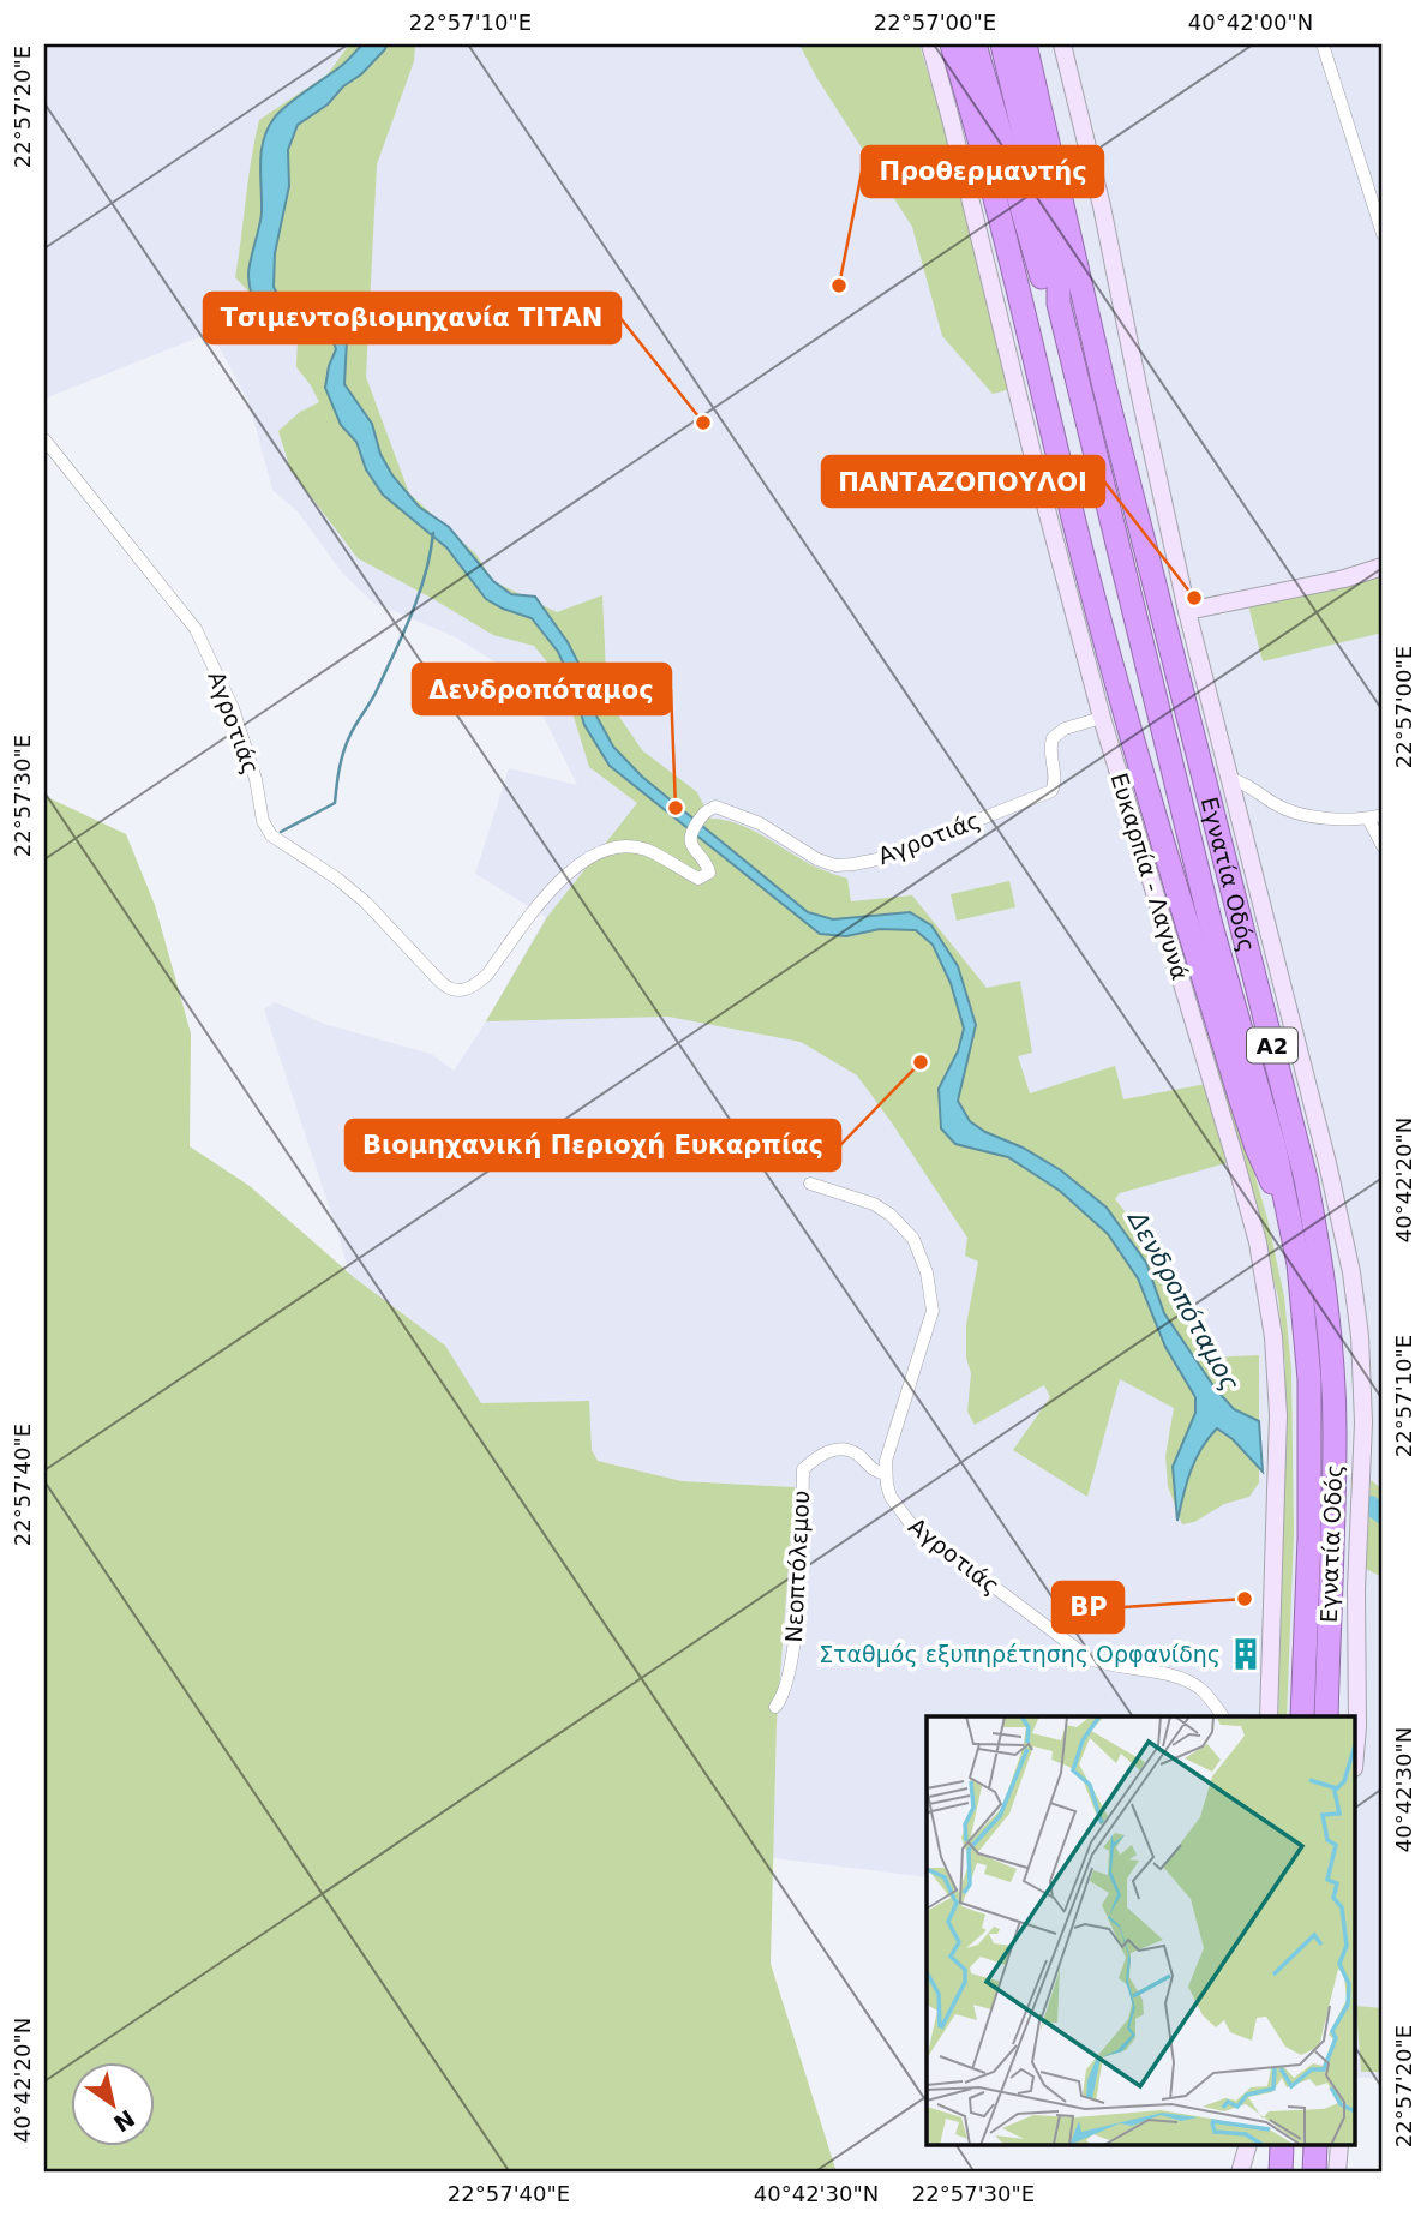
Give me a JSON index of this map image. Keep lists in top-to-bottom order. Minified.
{"streets":{"highway":["Εγνατία Οδός","Α2"],"street":["Αγροτιάς","Ευκαρπία - Λαγυνά","Νεοπτόλεμου"]},"crossings":[["Αγροτιάς","Ευκαρπία - Λαγυνά"],["Αγροτιάς","Νεοπτόλεμου"],["Εγνατία Οδός","Α2"]],"water":["Δενδροπόταμος"],"places":{"other":["Προθερμαντής","Τσιμεντοβιομηχανία ΤΙΤΑΝ","ΠΑΝΤΑΖΟΠΟΥΛΟΙ","Δενδροπόταμος","Βιομηχανική Περιοχή Ευκαρπίας","BP"],"building":["Σταθμός εξυπηρέτησης Ορφανίδης"]},"north":"bottom right","coordinates":["22°57'10\"E","22°57'00\"E","40°42'00\"N","22°57'20\"E","22°57'30\"E","40°42'20\"N","22°57'40\"E","40°42'30\"N"]}
